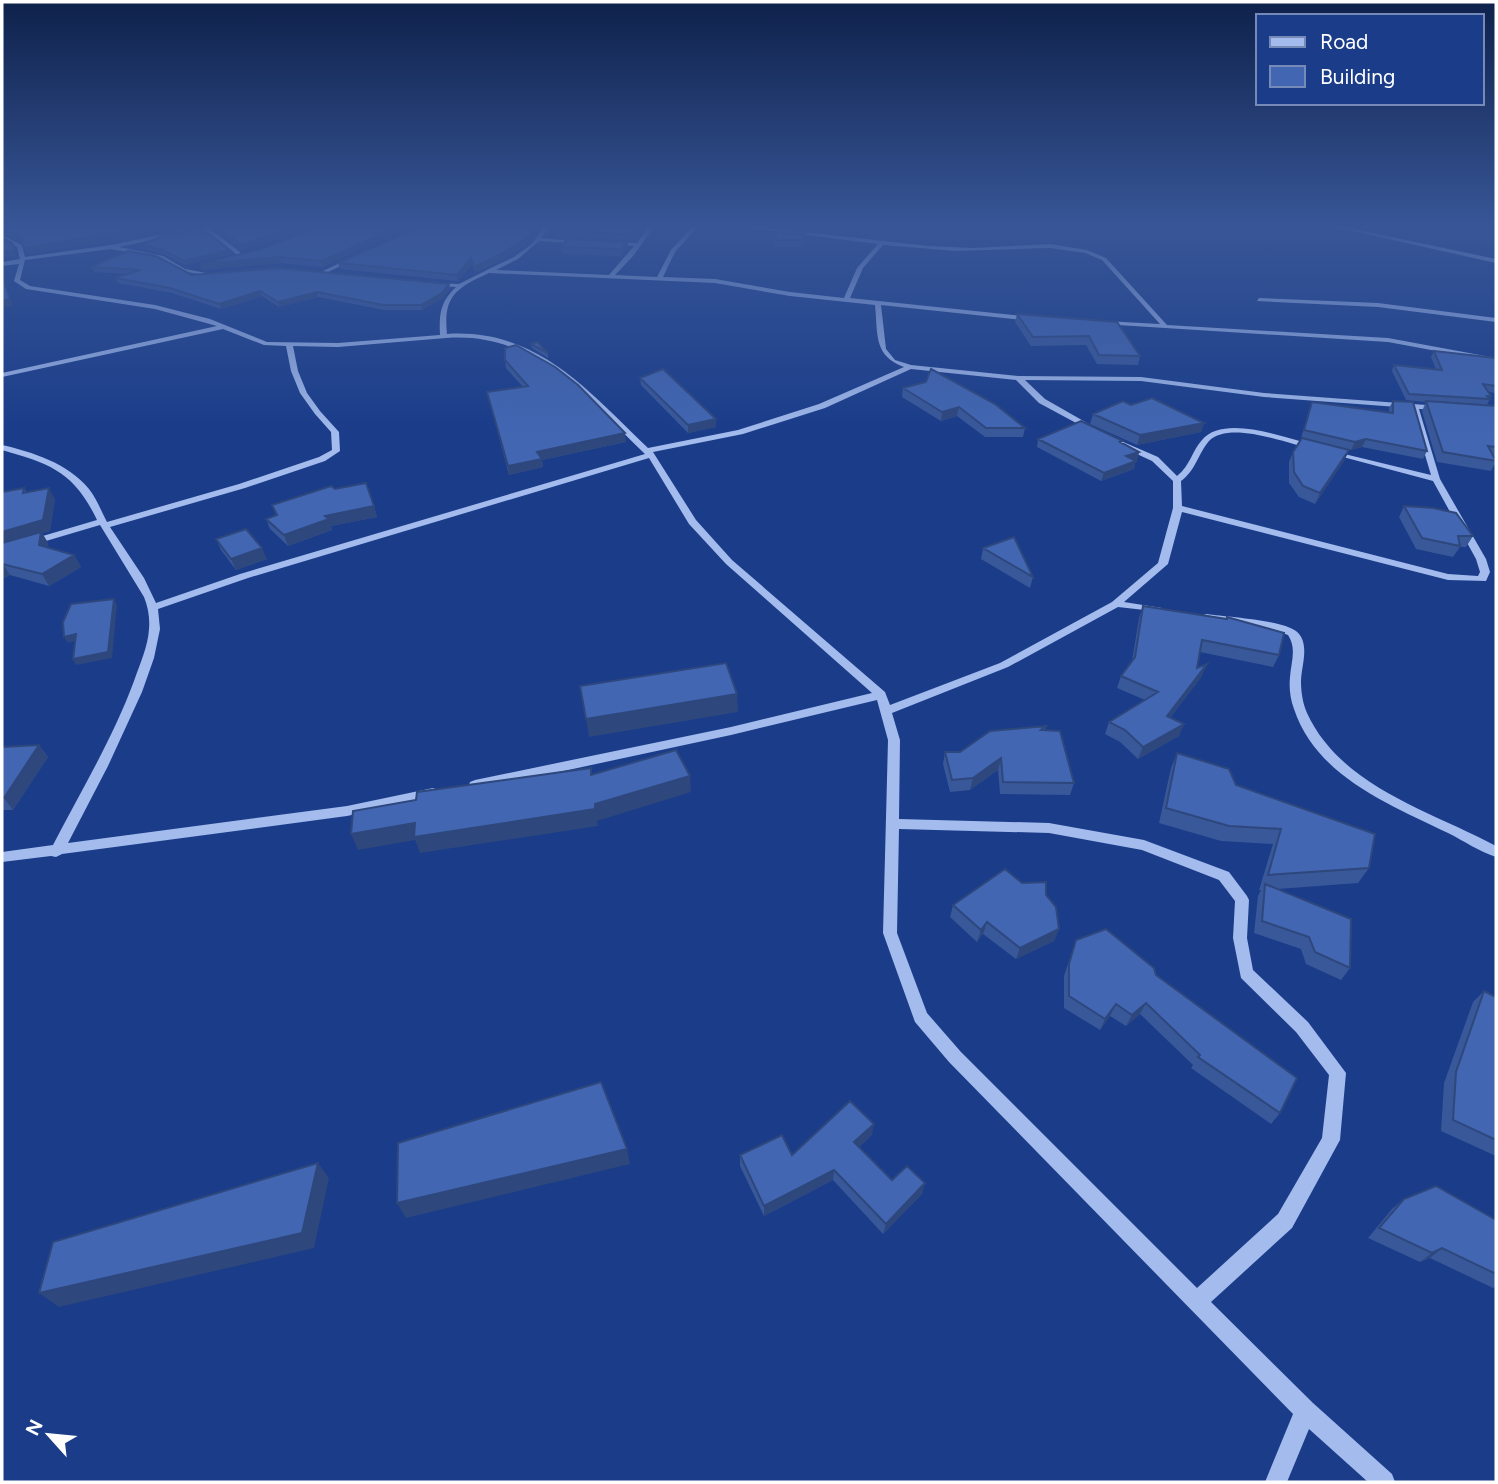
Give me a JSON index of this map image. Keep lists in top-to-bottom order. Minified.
{"legend":["Road","Building"],"north":"top left"}
